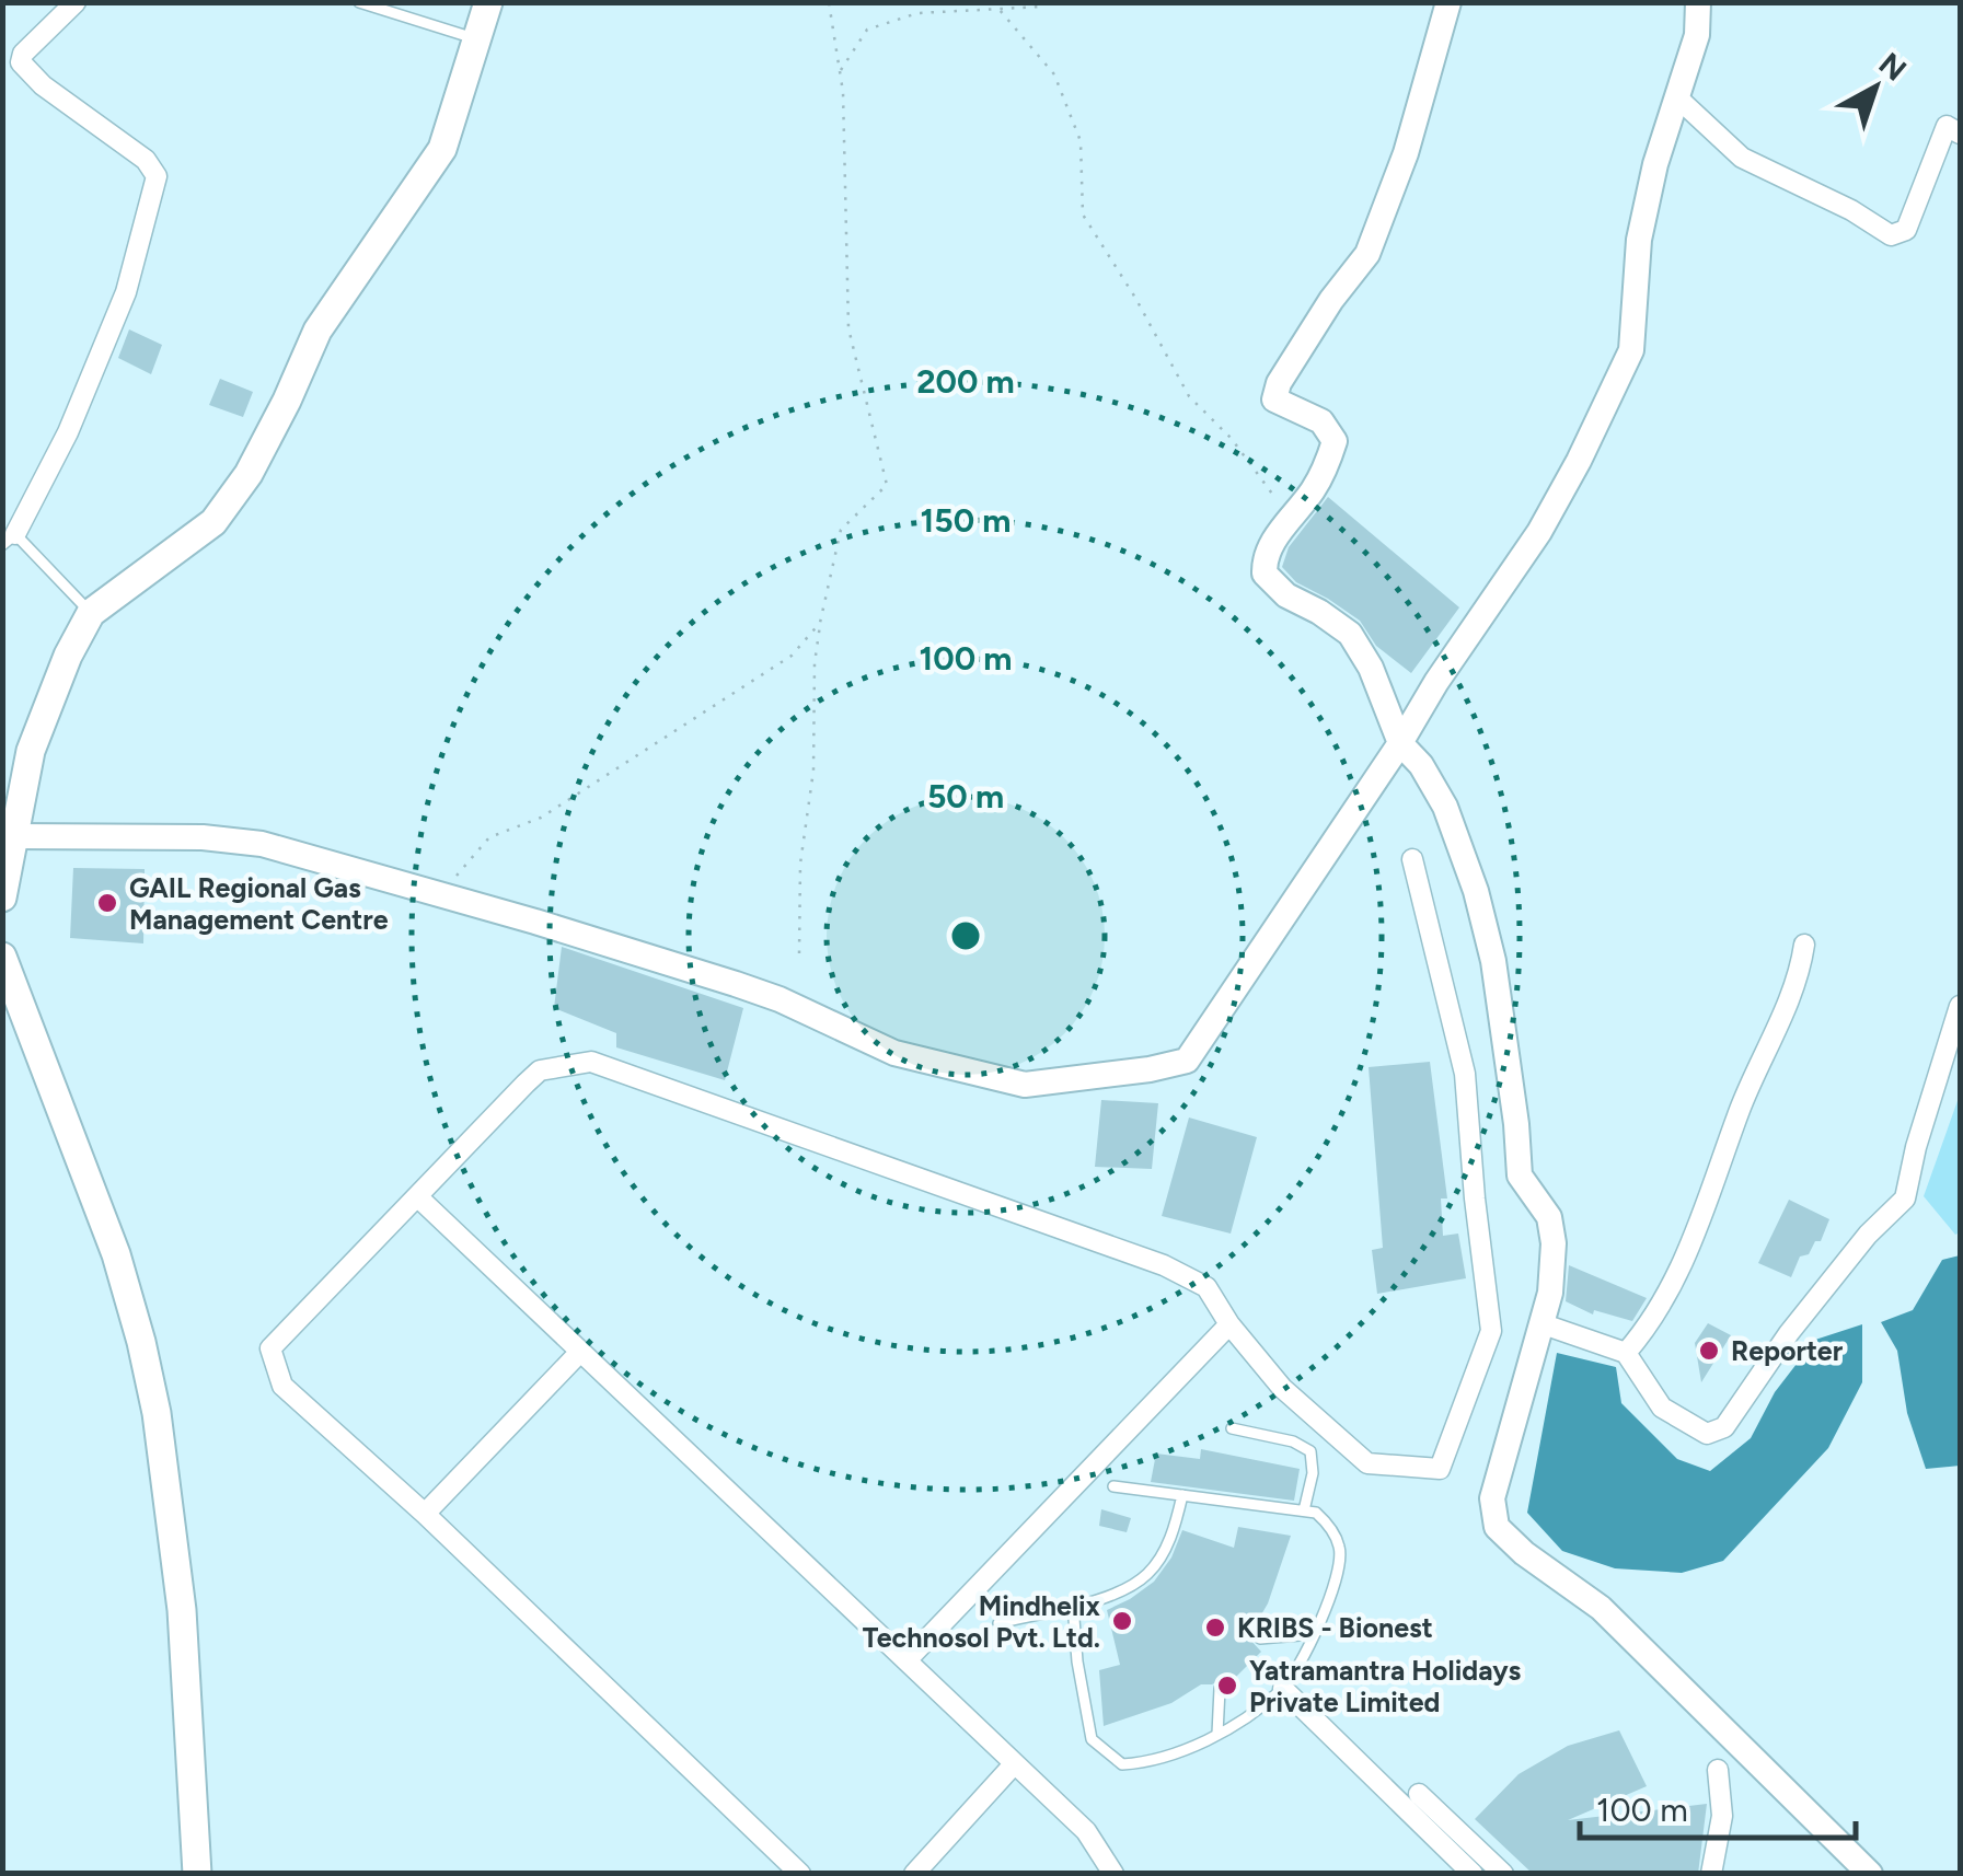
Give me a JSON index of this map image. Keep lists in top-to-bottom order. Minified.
{"places":["GAIL Regional Gas Management Centre","Reporter","Mindhelix Technosol Pvt. Ltd.","KRIBS - Bionest","Yatramantra Holidays Private Limited"],"scale_bar":"100 m","north":"top right","rings":["200 m","150 m","100 m","50 m"]}
